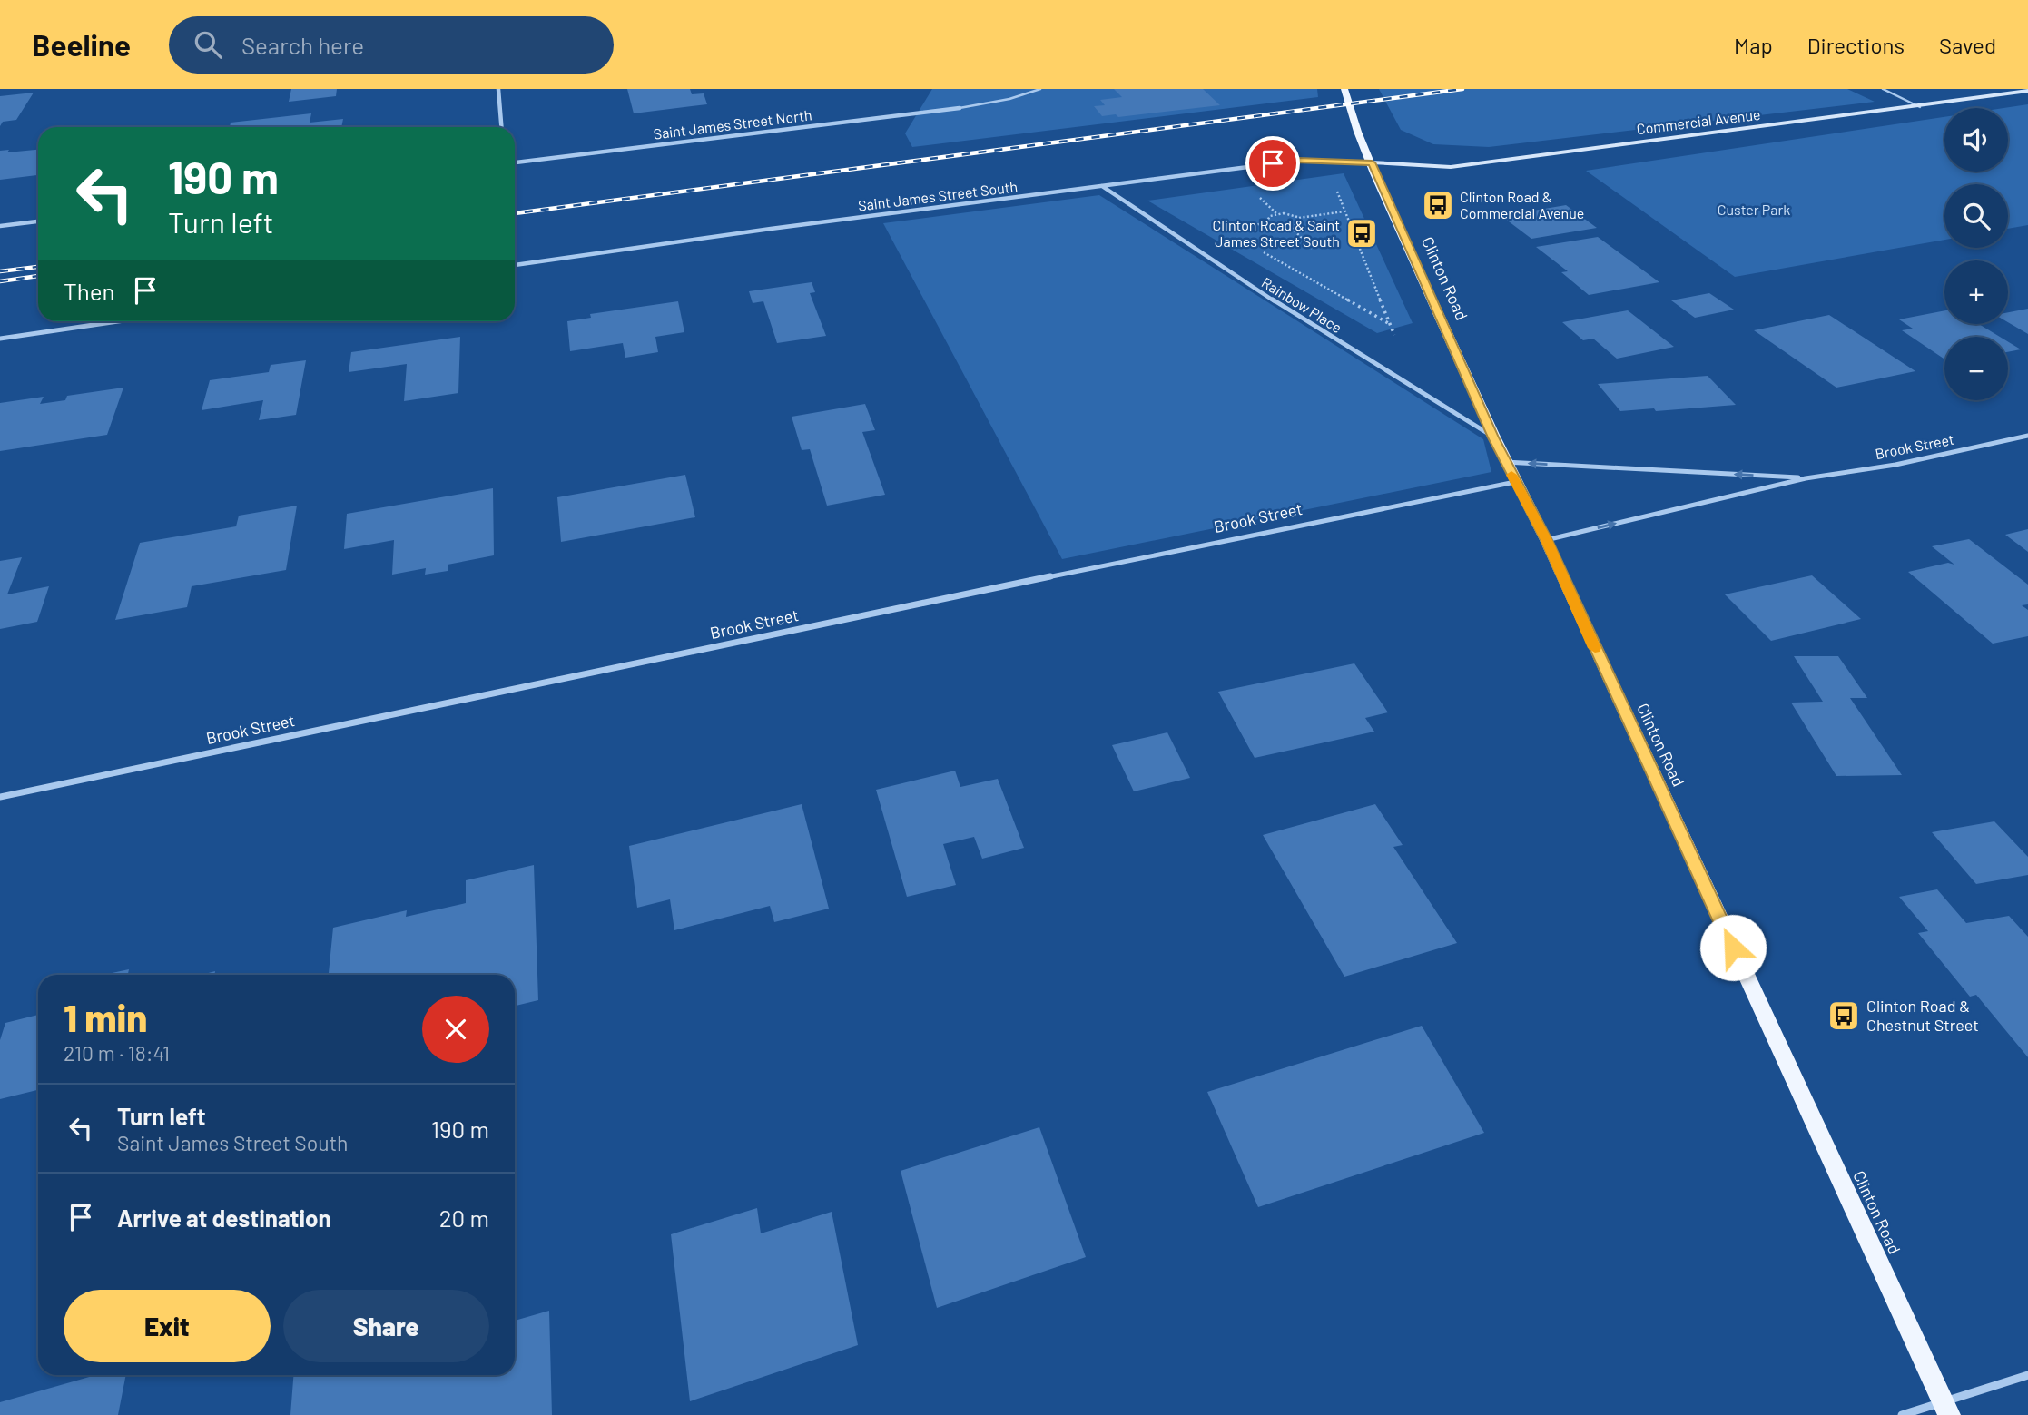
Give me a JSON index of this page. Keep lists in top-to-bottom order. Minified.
{"streets":{"main road":["Clinton Road"],"street":["Commercial Avenue","Saint James Street North","Saint James Street South","Rainbow Place","Brook Street"]},"crossings":[["Commercial Avenue","Saint James Street South"],["Commercial Avenue","Clinton Road"],["Saint James Street South","Clinton Road"],["Saint James Street South","Rainbow Place"],["Clinton Road","Rainbow Place"],["Clinton Road","Brook Street"]],"parks":["Custer Park"],"places":{"bus stop":["Clinton Road & Commercial Avenue","Clinton Road & Saint James Street South","Clinton Road & Chestnut Street"]},"page":{"header":"Beeline","search":"Search here","nav":["Map","Directions","Saved"],"map_buttons":["+","−"],"turn":["190 m","Turn left"],"then":"Then","heading":["1 min","210 m · 18:41"],"list":[{"name":"Turn left","note":"Saint James Street South","value":"190 m"},{"name":"Arrive at destination","value":"20 m"}],"buttons":["Exit","Share"]}}
